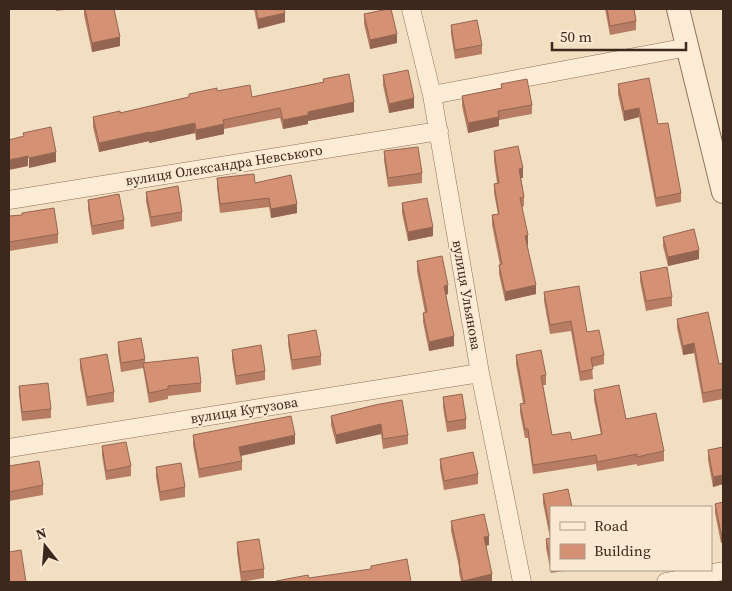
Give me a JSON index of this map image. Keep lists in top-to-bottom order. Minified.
{"streets":{"street":["вулиця Олександра Невського","вулиця Ульянова","вулиця Кутузова"]},"crossings":[["вулиця Олександра Невського","вулиця Ульянова"],["вулиця Ульянова","вулиця Кутузова"]],"legend":["Road","Building"],"scale_bar":"50 m","north":"top"}
